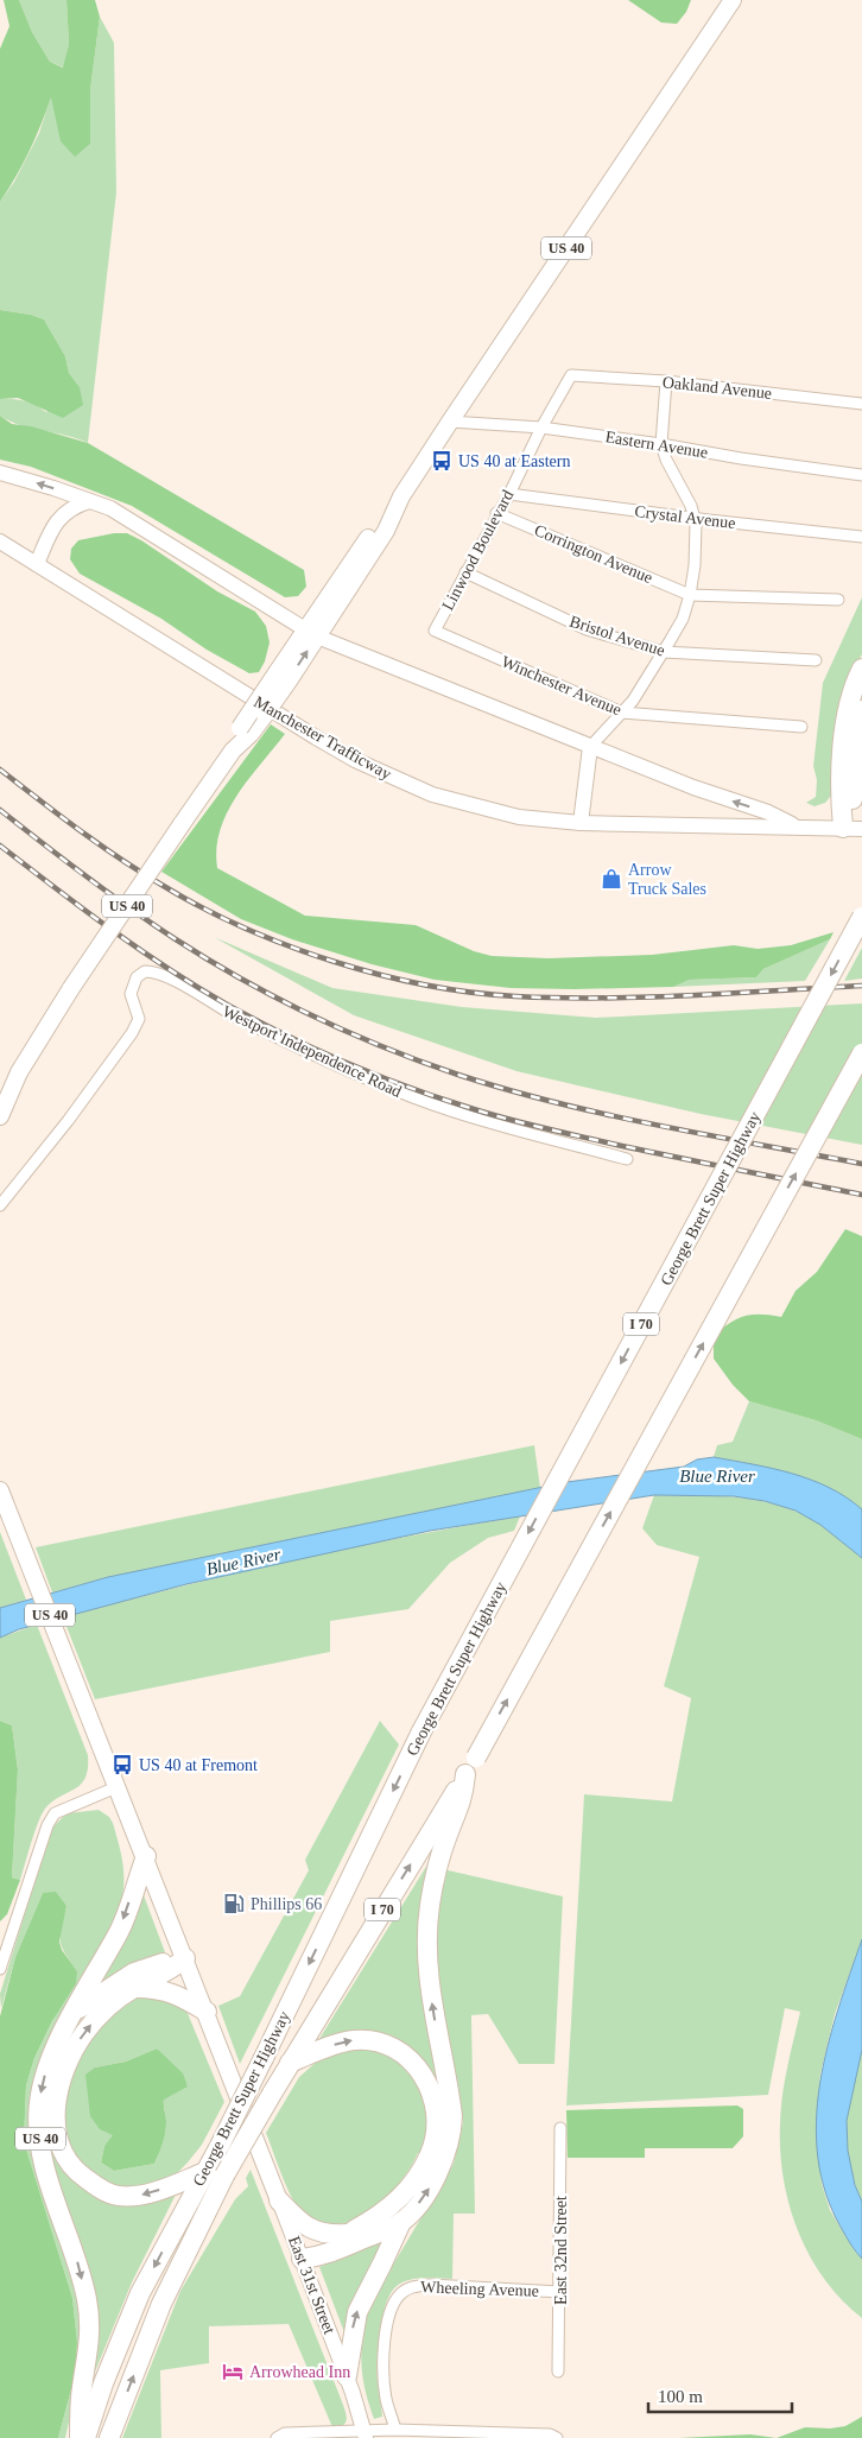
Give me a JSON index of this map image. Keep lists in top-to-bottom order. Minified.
{"streets":{"highway":["US 40","George Brett Super Highway","I 70"],"main road":["Manchester Trafficway","East 31st Street"],"street":["Oakland Avenue","Eastern Avenue","Crystal Avenue","Linwood Boulevard","Corrington Avenue","Bristol Avenue","Winchester Avenue","Westport Independence Road","East 32nd Street","Wheeling Avenue"]},"crossings":[["US 40","Eastern Avenue"],["US 40","East 31st Street"],["Oakland Avenue","Linwood Boulevard"],["Eastern Avenue","Linwood Boulevard"],["Crystal Avenue","Linwood Boulevard"],["Linwood Boulevard","Corrington Avenue"],["Linwood Boulevard","Bristol Avenue"],["Linwood Boulevard","Winchester Avenue"],["East 32nd Street","Wheeling Avenue"]],"water":["Blue River"],"places":{"bus stop":["US 40 at Eastern","US 40 at Fremont"],"shop":["Arrow Truck Sales"],"fuel station":["Phillips 66"],"hotel":["Arrowhead Inn"]},"scale_bar":"100 m"}
